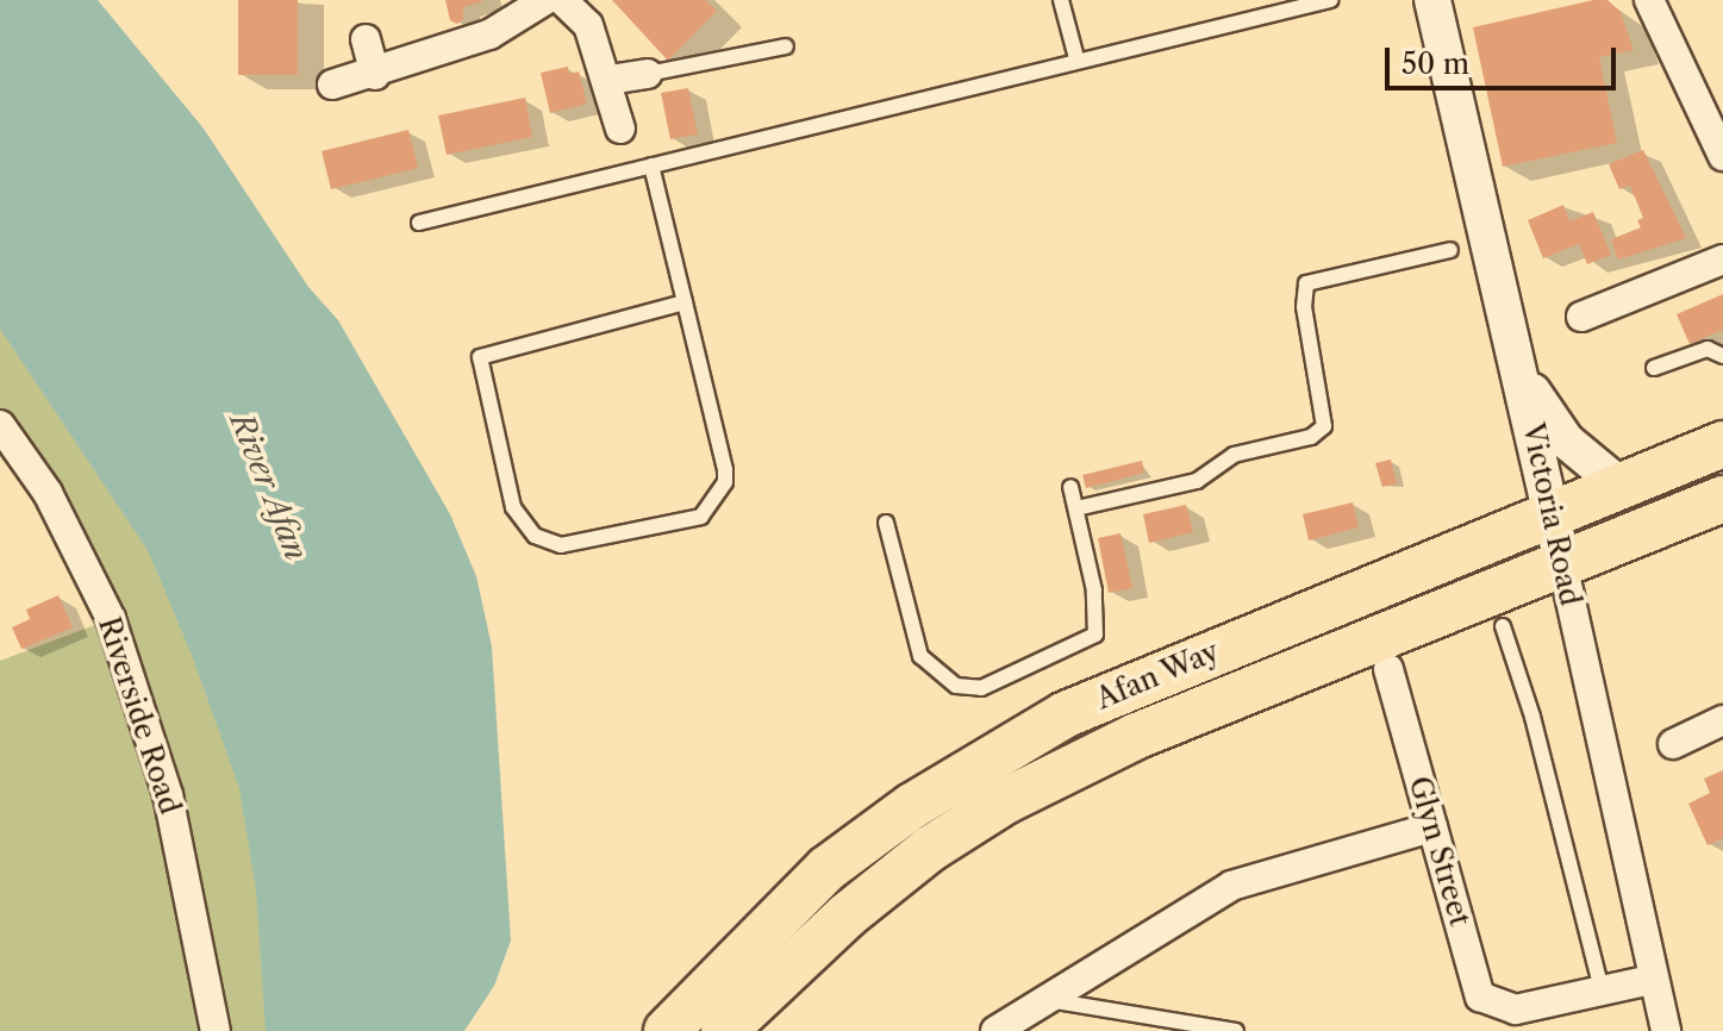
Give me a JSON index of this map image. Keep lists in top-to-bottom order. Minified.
{"streets":{"main road":["Afan Way"],"street":["Victoria Road","Riverside Road","Glyn Street"]},"crossings":[["Victoria Road","Afan Way"]],"water":["River Afan"],"scale_bar":"50 m"}
